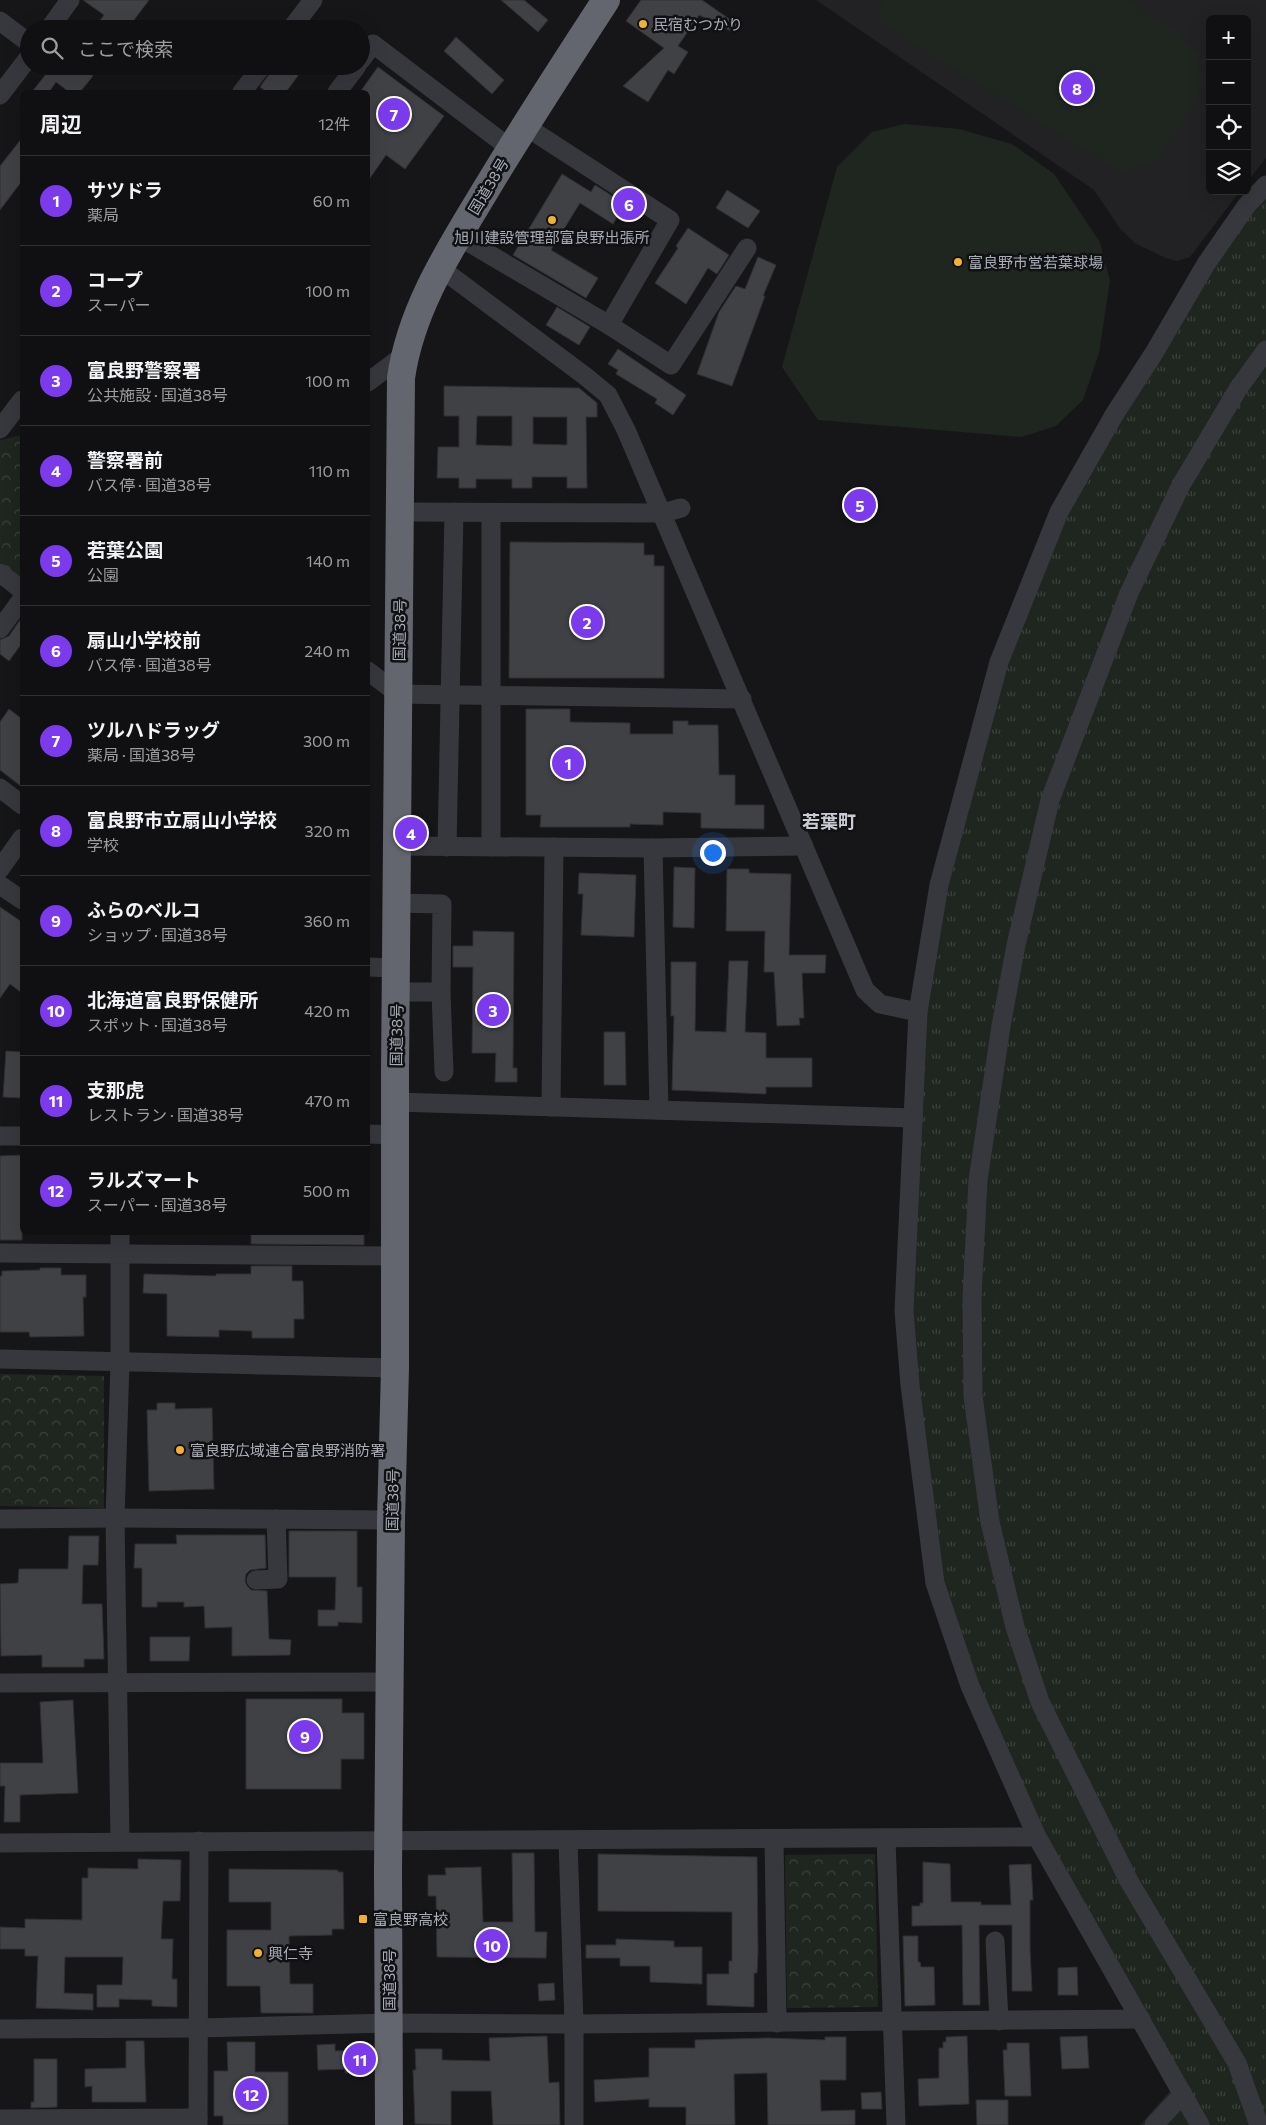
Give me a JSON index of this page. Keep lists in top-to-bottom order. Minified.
{"streets":{"highway":["国道38号"]},"districts":["若葉町"],"places":{"other":["民宿むつかり","旭川建設管理部富良野出張所","富良野市営若葉球場","富良野広域連合富良野消防署","興仁寺"],"transit":["富良野高校"]},"page":{"map_buttons":["+","−"],"search":"ここで検索","pins":["8","7","6","5","2","1","4","3","9","10","11","12"],"heading":["周辺","12件"],"list":[{"mark":"1","name":"サツドラ","note":"薬局","value":"60 m"},{"mark":"2","name":"コープ","note":"スーパー","value":"100 m"},{"mark":"3","name":"富良野警察署","note":"公共施設 · 国道38号","value":"100 m"},{"mark":"4","name":"警察署前","note":"バス停 · 国道38号","value":"110 m"},{"mark":"5","name":"若葉公園","note":"公園","value":"140 m"},{"mark":"6","name":"扇山小学校前","note":"バス停 · 国道38号","value":"240 m"},{"mark":"7","name":"ツルハドラッグ","note":"薬局 · 国道38号","value":"300 m"},{"mark":"8","name":"富良野市立扇山小学校","note":"学校","value":"320 m"},{"mark":"9","name":"ふらのベルコ","note":"ショップ · 国道38号","value":"360 m"},{"mark":"10","name":"北海道富良野保健所","note":"スポット · 国道38号","value":"420 m"},{"mark":"11","name":"支那虎","note":"レストラン · 国道38号","value":"470 m"},{"mark":"12","name":"ラルズマート","note":"スーパー · 国道38号","value":"500 m"}]}}
